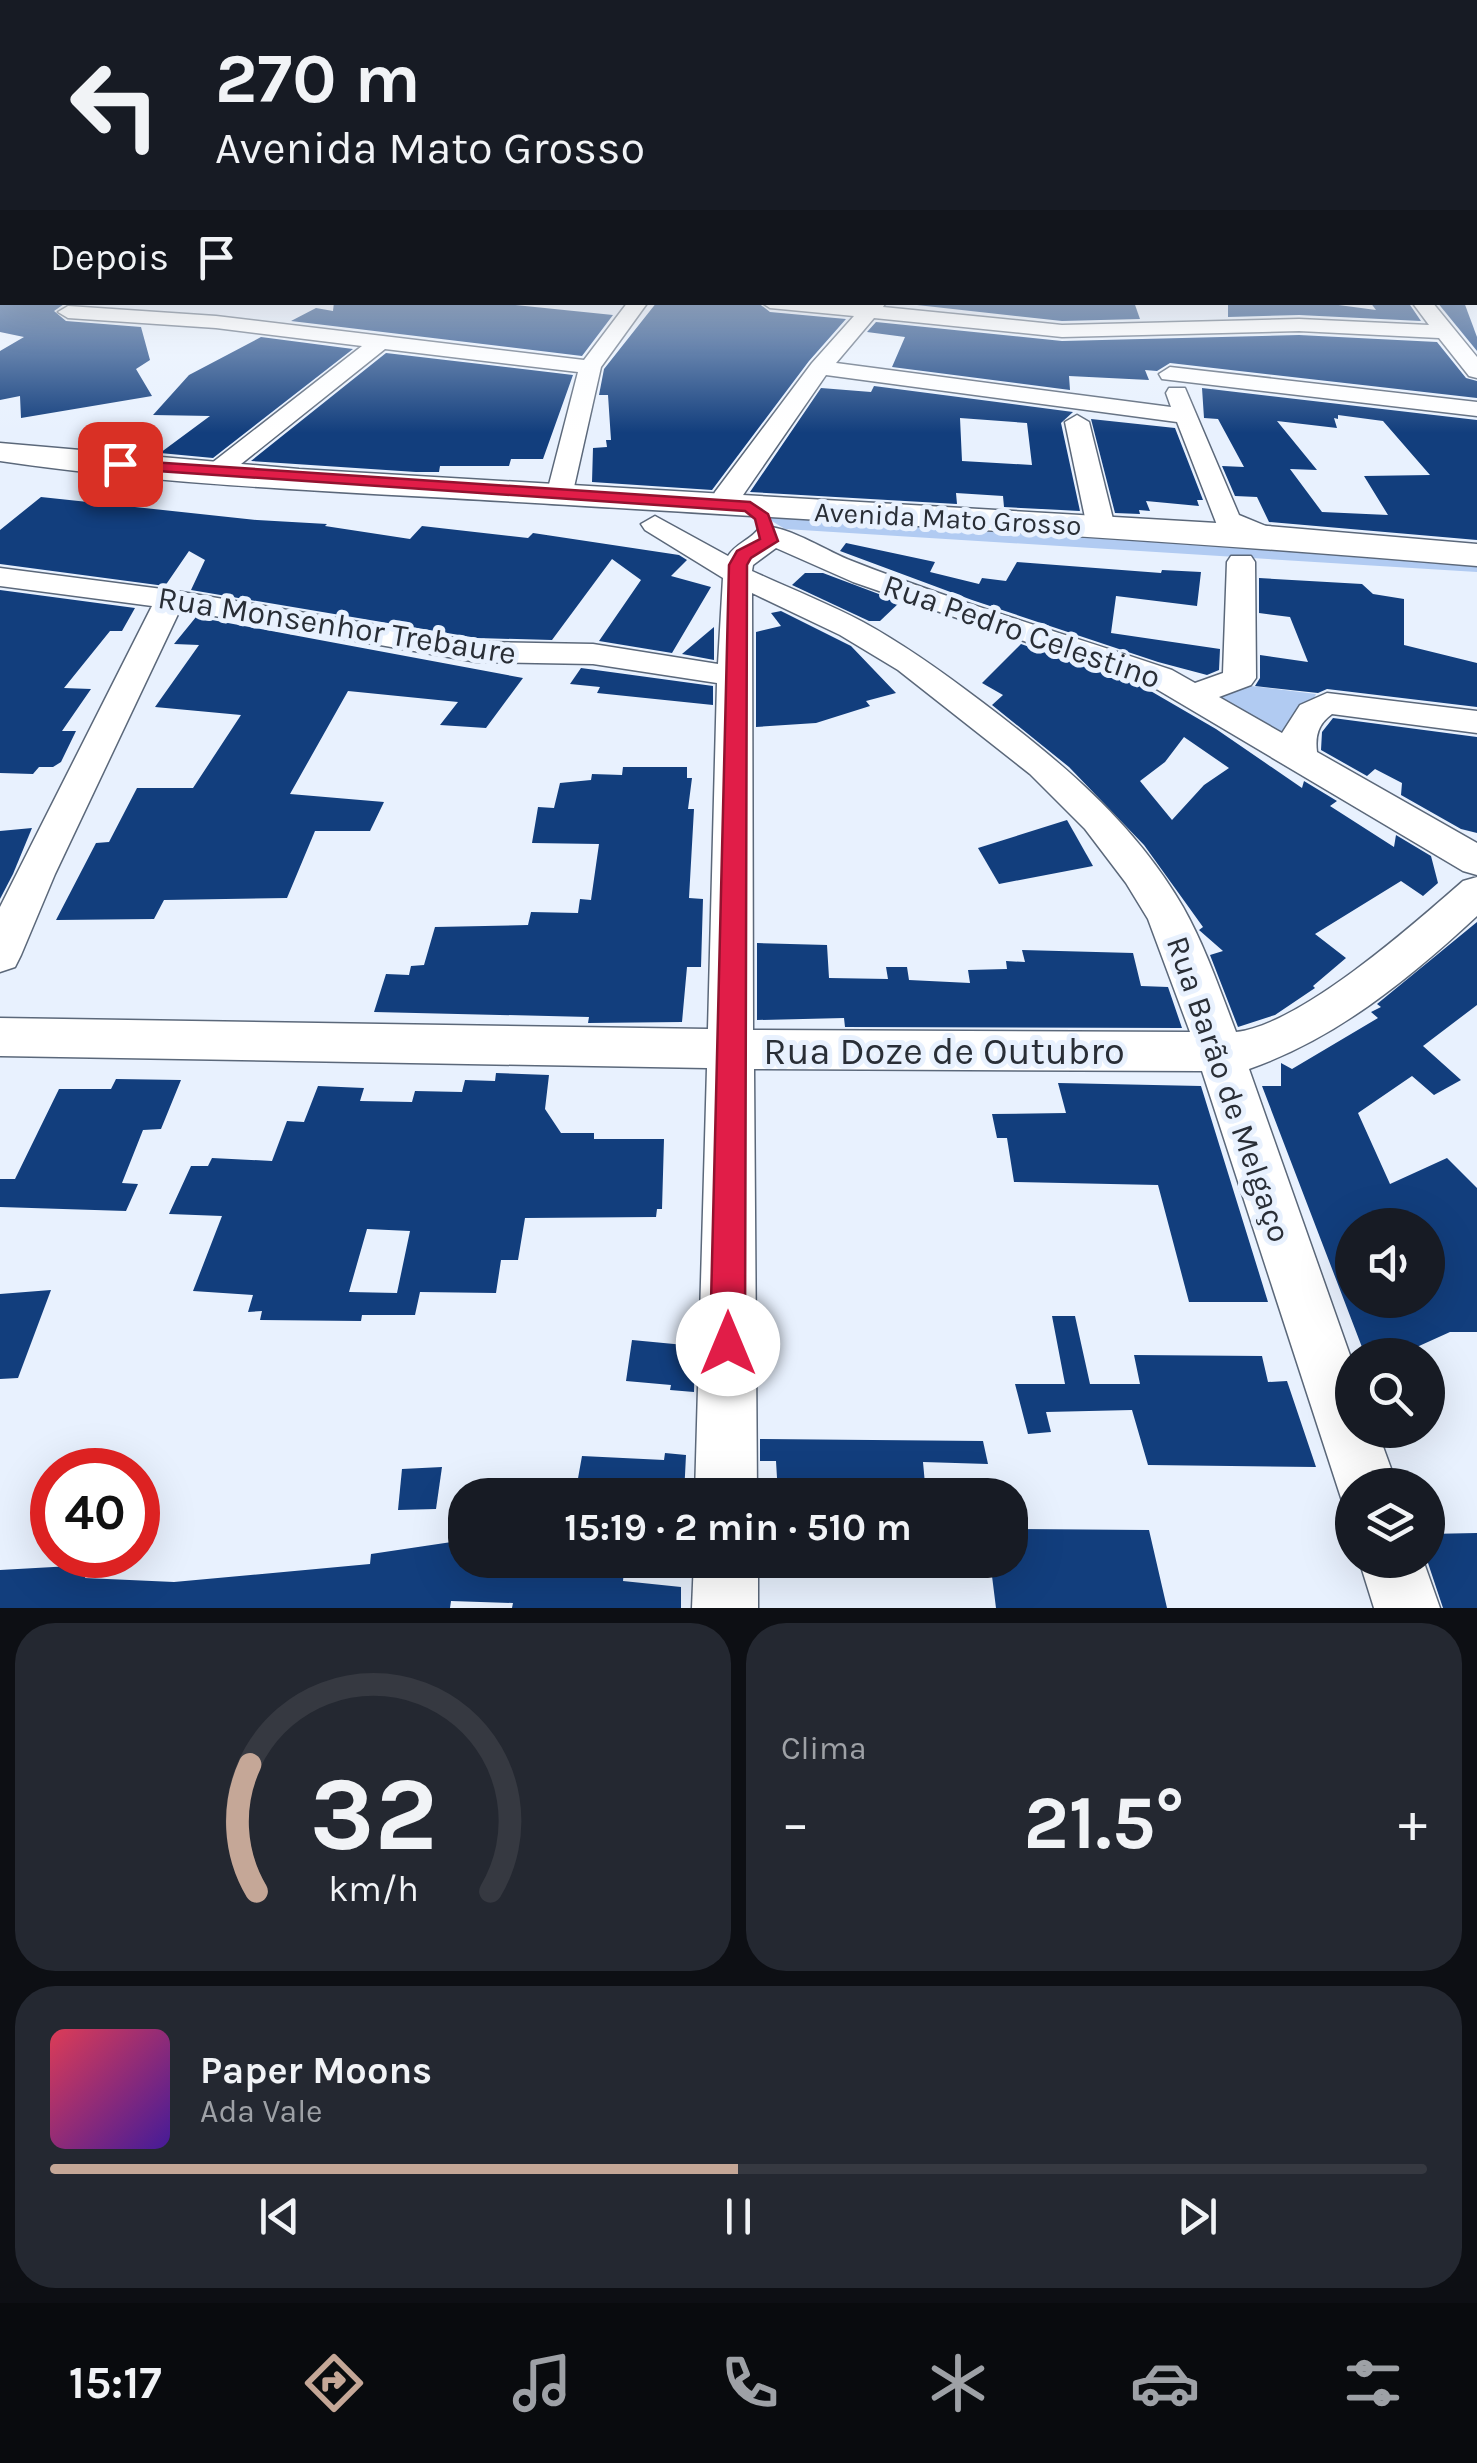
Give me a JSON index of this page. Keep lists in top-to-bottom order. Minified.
{"streets":{"main road":["Avenida Mato Grosso"],"street":["Rua Monsenhor Trebaure","Rua Pedro Celestino","Rua Doze de Outubro","Rua Barão de Melgaço"]},"crossings":[["Avenida Mato Grosso","Rua Pedro Celestino"],["Avenida Mato Grosso","Rua Barão de Melgaço"],["Rua Doze de Outubro","Rua Barão de Melgaço"]],"page":{"turn":["270 m","Avenida Mato Grosso"],"then":"Depois","limit":"40","trip":"15:19 · 2 min · 510 m","tile":"Clima","heat":["−","21.5°","+"],"song":["Paper Moons","Ada Vale"],"tabs":"15:17","gauge":["32","km/h"]}}
